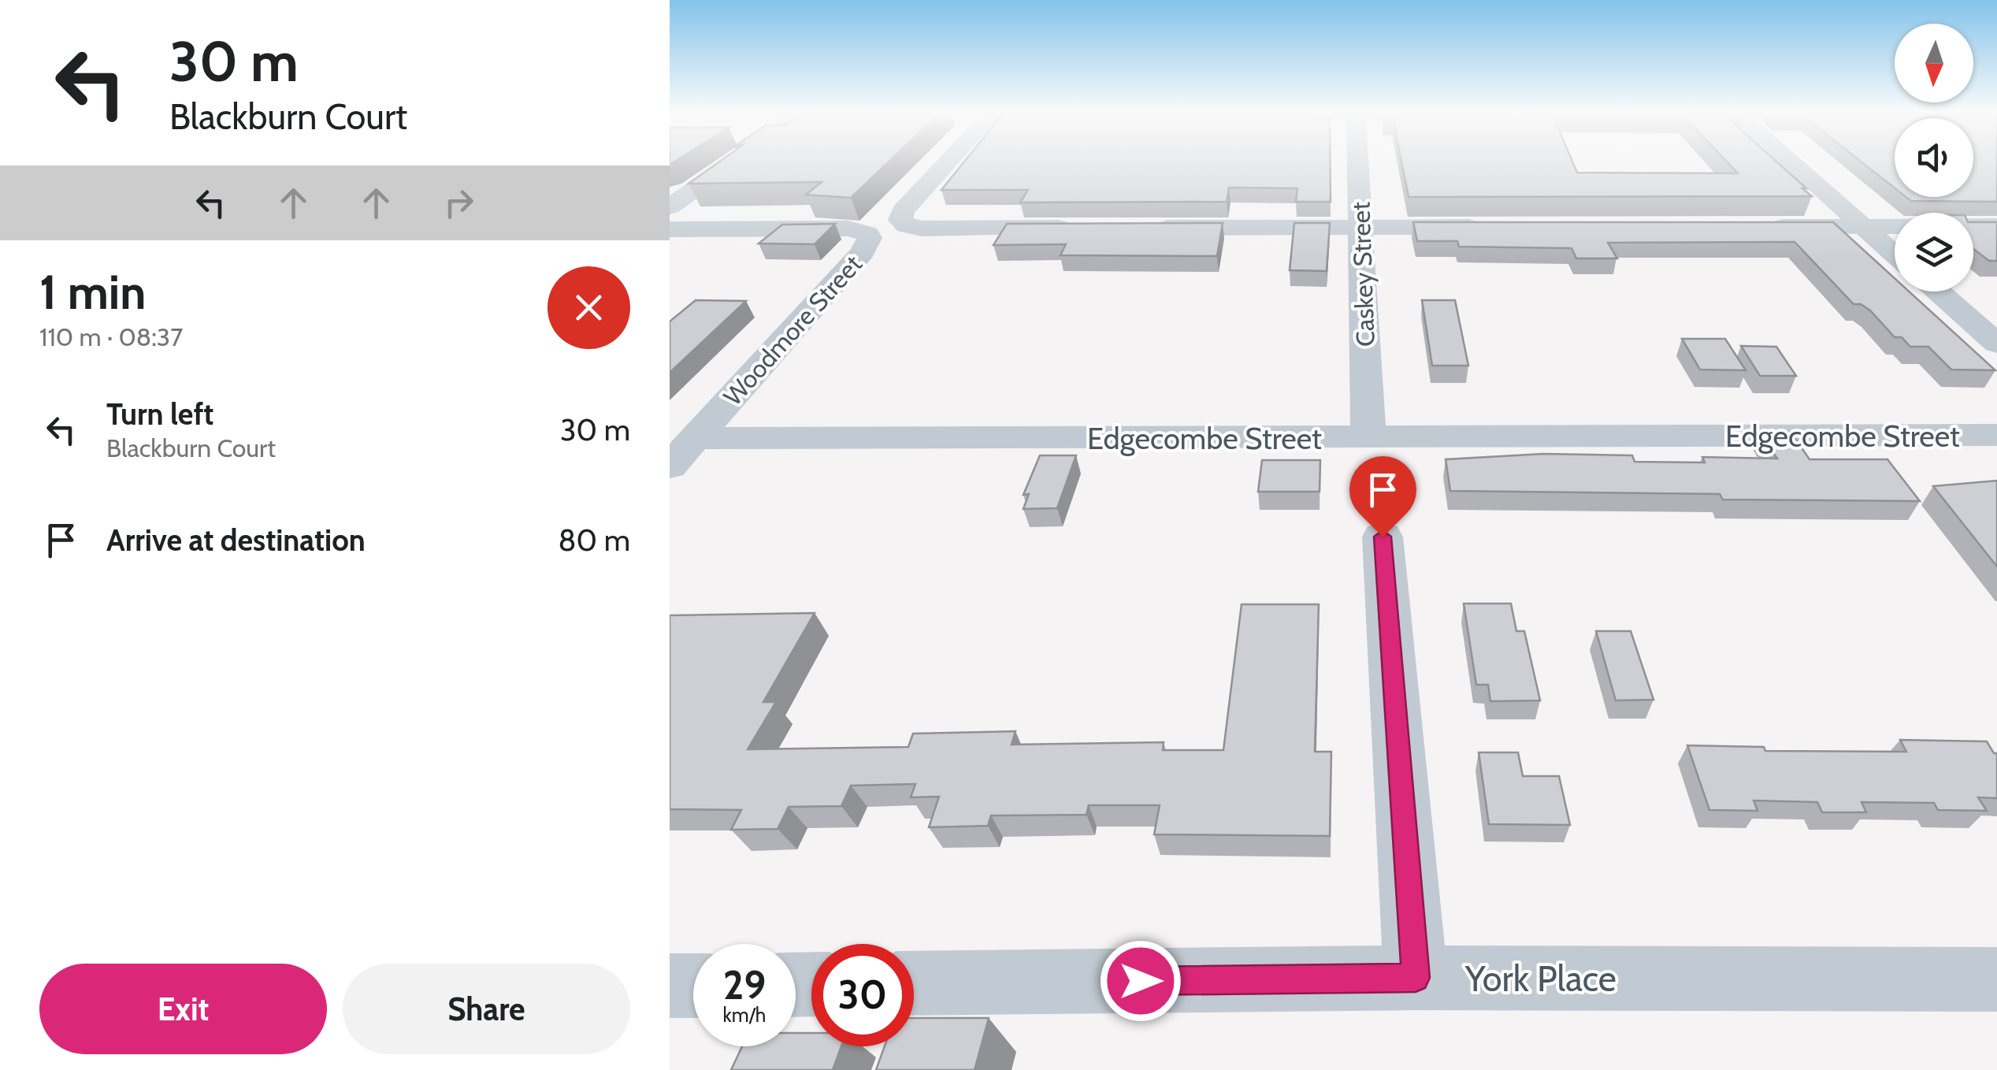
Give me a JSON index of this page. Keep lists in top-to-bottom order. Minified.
{"streets":{"street":["Caskey Street","Woodmore Street","Edgecombe Street","York Place"]},"crossings":[["Caskey Street","Edgecombe Street"],["Woodmore Street","Edgecombe Street"]],"north":"bottom","page":{"turn":["30 m","Blackburn Court"],"heading":["1 min","110 m · 08:37"],"list":[{"name":"Turn left","note":"Blackburn Court","value":"30 m"},{"name":"Arrive at destination","value":"80 m"}],"speed":"29 km/h","limit":"30","buttons":["Exit","Share"]}}
